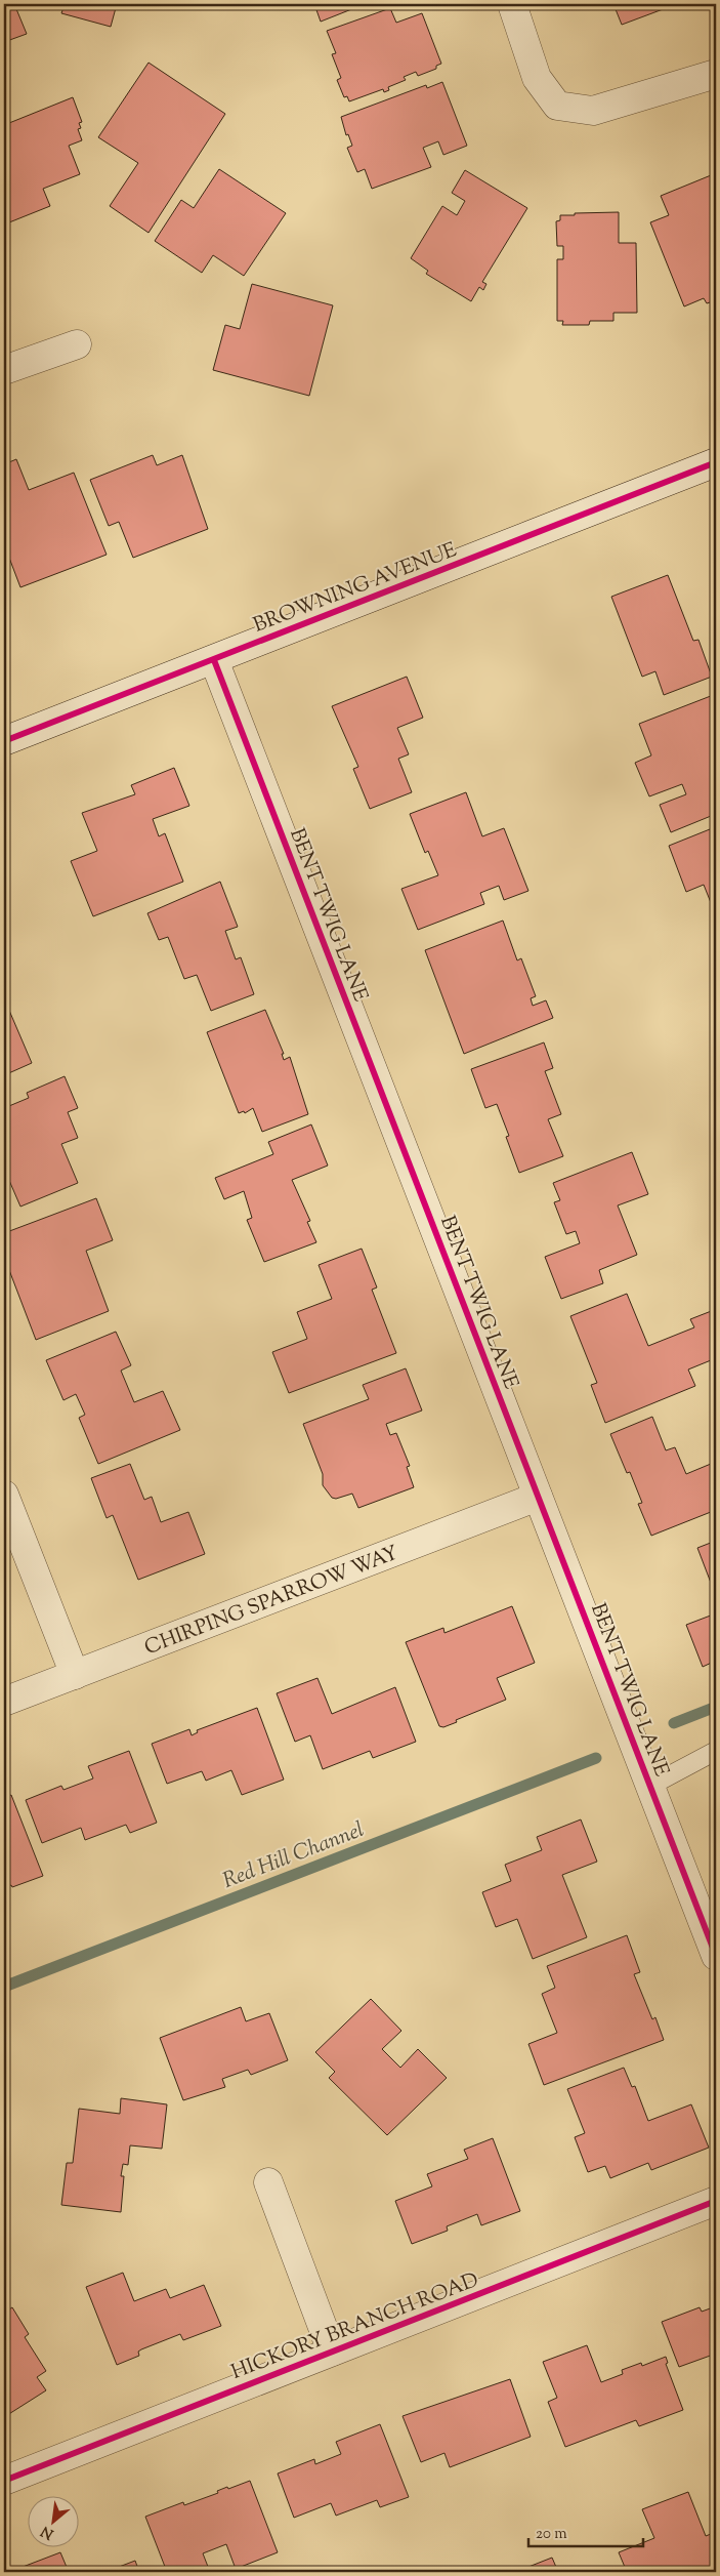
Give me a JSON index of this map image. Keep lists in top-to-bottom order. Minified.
{"streets":{"street":["BROWNING AVENUE","BENT TWIG LANE","CHIRPING SPARROW WAY","HICKORY BRANCH ROAD"]},"crossings":[["BROWNING AVENUE","BENT TWIG LANE"],["BENT TWIG LANE","CHIRPING SPARROW WAY"]],"water":["Red Hill Channel"],"scale_bar":"20 m","north":"bottom left"}
